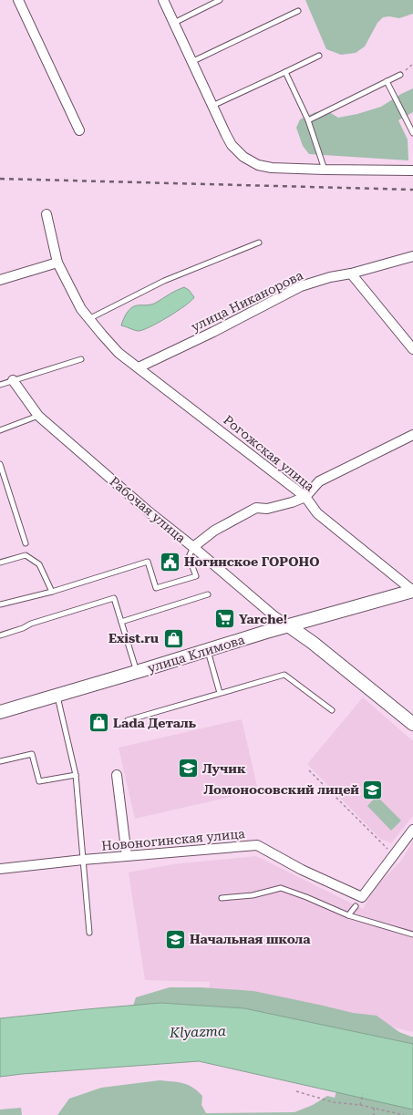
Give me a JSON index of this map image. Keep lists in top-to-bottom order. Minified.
{"streets":{"main road":["Рабочая улица","улица Климова"],"street":["улица Никанорова","Рогожская улица","Новоногинская улица"]},"crossings":[["улица Никанорова","Рогожская улица"],["Рогожская улица","улица Климова"],["Рабочая улица","улица Климова"]],"water":["Klyazma"],"places":{"public building":["Ногинское ГОРОНО"],"supermarket":["Yarche!"],"shop":["Exist.ru","Lada Деталь"],"school or university":["Лучик","Ломоносовский лицей","Начальная школа"]}}
